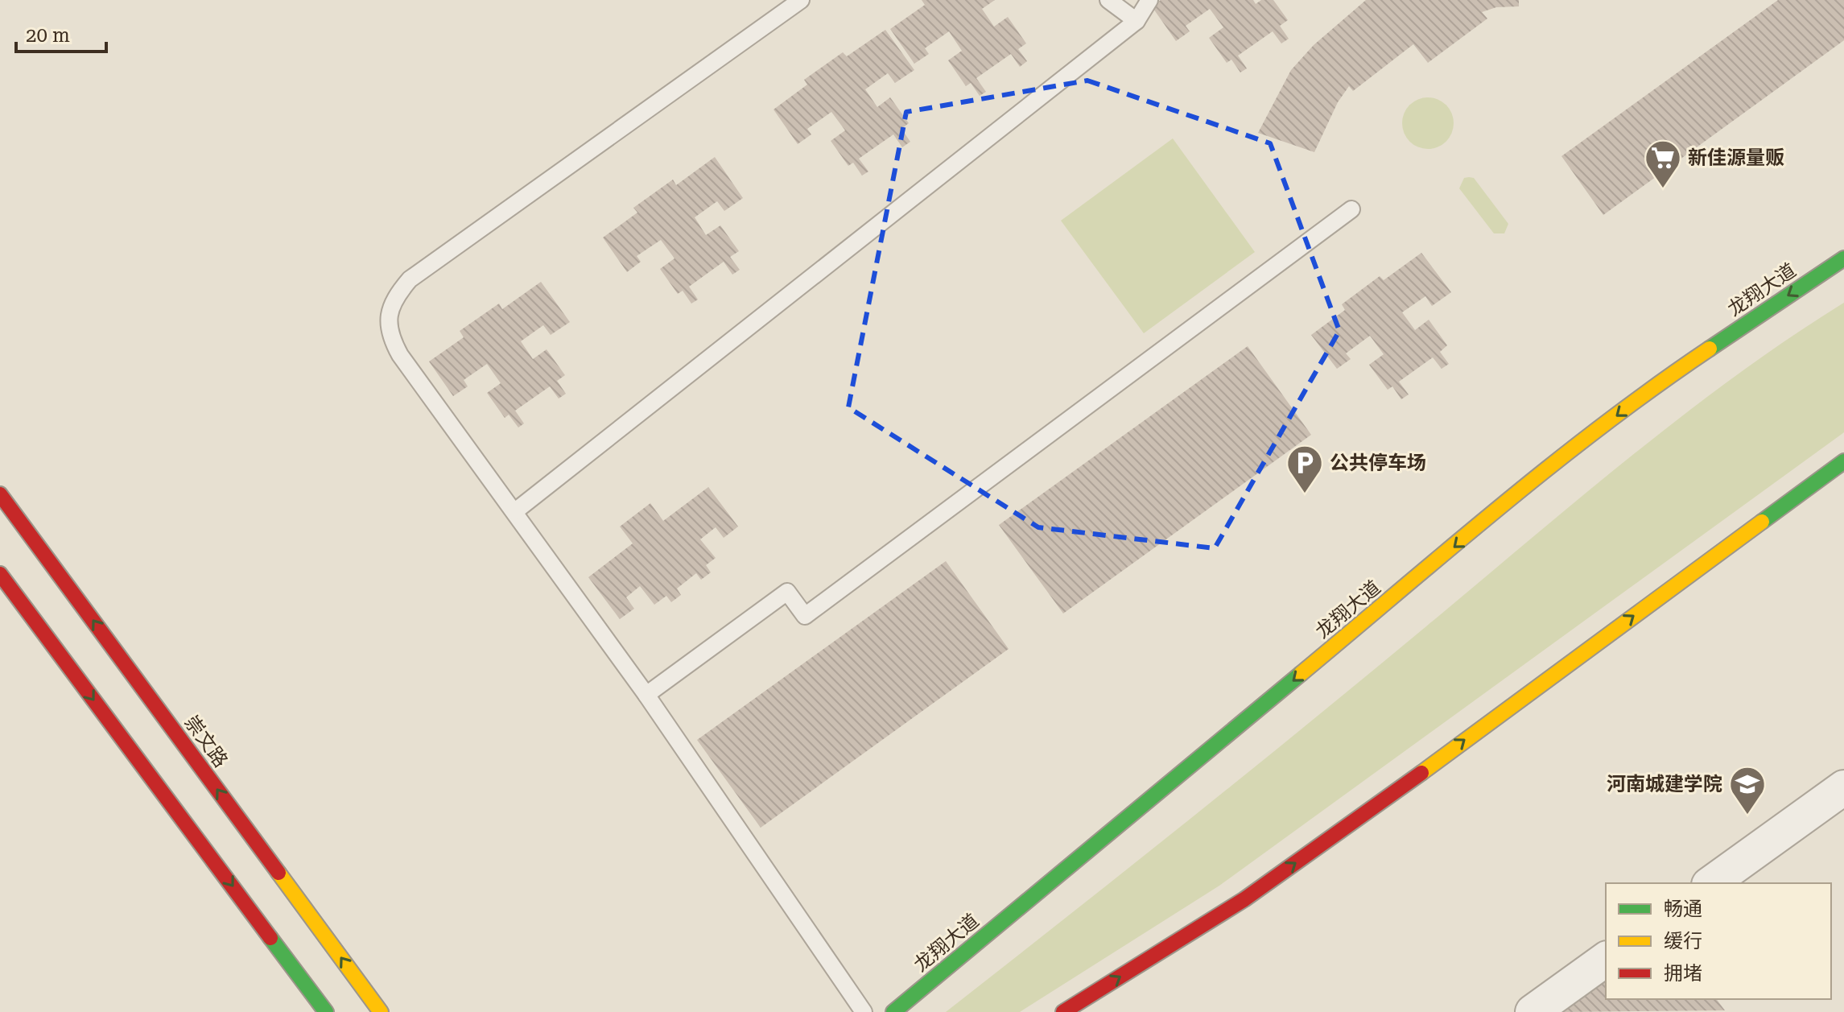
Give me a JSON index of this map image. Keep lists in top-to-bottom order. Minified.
{"streets":{"main road":["龙翔大道","崇文路"]},"one_way":["龙翔大道"],"places":{"supermarket":["新佳源量贩"],"parking":["公共停车场"],"school or university":["河南城建学院"]},"legend":["畅通","缓行","拥堵"],"scale_bar":"20 m"}
